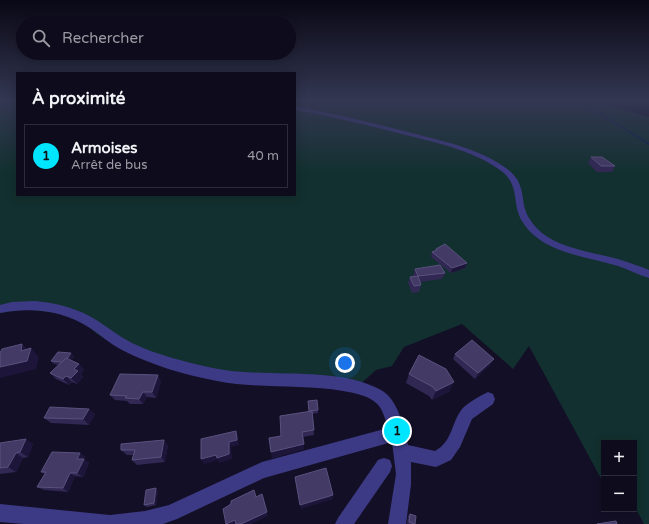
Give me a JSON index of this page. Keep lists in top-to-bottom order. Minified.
{"page":{"search":"Rechercher","heading":"À proximité","list":[{"mark":"1","name":"Armoises","note":"Arrêt de bus","value":"40 m"}],"pins":"1","map_buttons":["+","−"]}}
